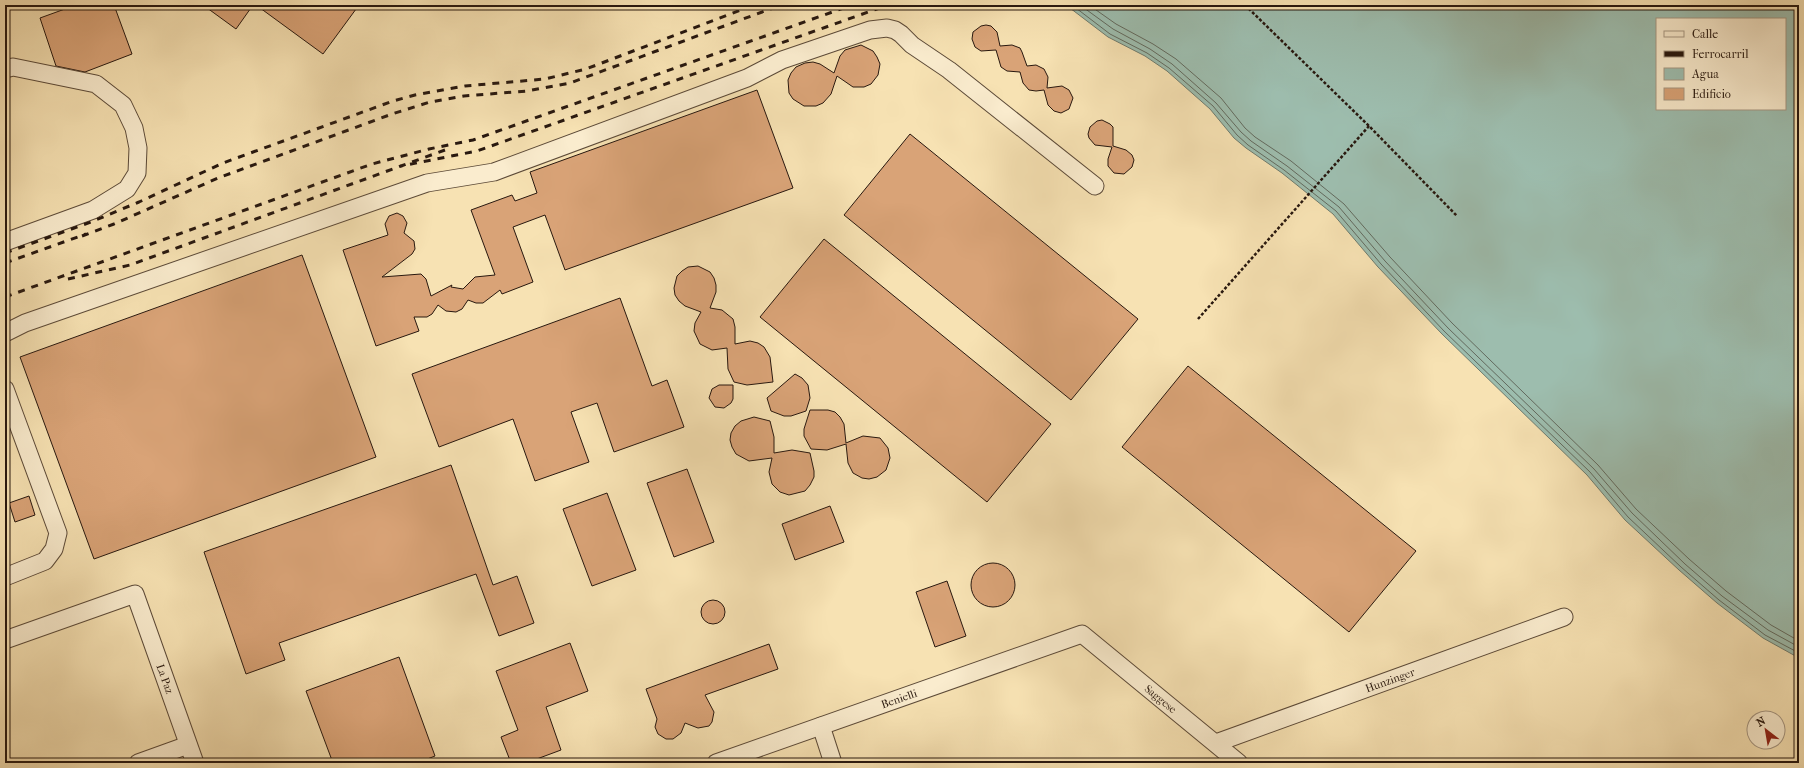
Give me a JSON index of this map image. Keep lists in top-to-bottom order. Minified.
{"streets":{"street":["La Paz","Hunzinger","Saggese","Benielli"]},"crossings":[["Hunzinger","Saggese"],["Saggese","Benielli"]],"legend":["Calle","Ferrocarril","Agua","Edificio"],"north":"top left"}
